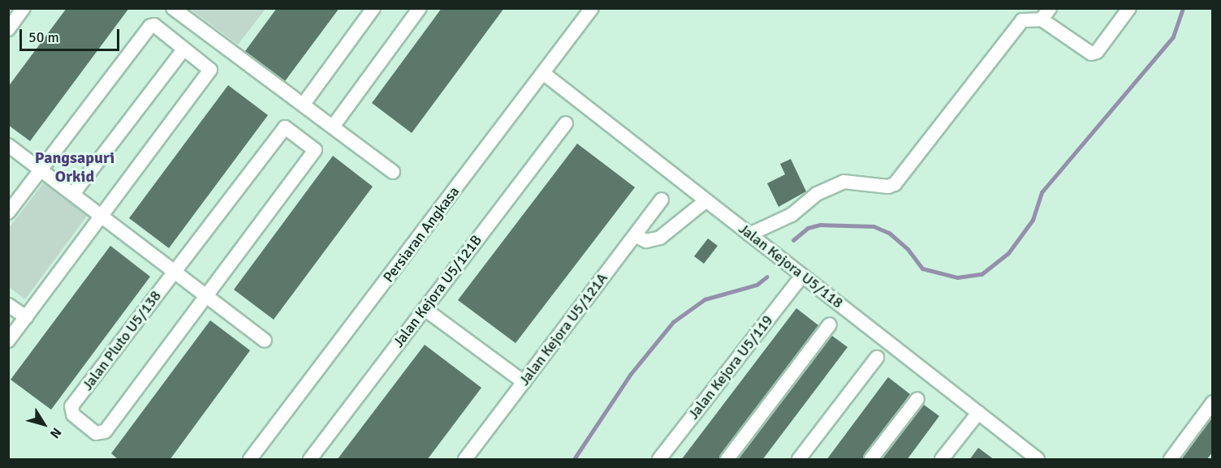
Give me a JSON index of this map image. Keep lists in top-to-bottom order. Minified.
{"streets":{"street":["Persiaran Angkasa","Jalan Kejora U5/118","Jalan Kejora U5/121B","Jalan Kejora U5/121A","Jalan Pluto U5/138","Jalan Kejora U5/119"]},"crossings":[["Persiaran Angkasa","Jalan Kejora U5/118"],["Jalan Kejora U5/118","Jalan Kejora U5/119"]],"districts":["Pangsapuri Orkid"],"scale_bar":"50 m","north":"bottom right"}
